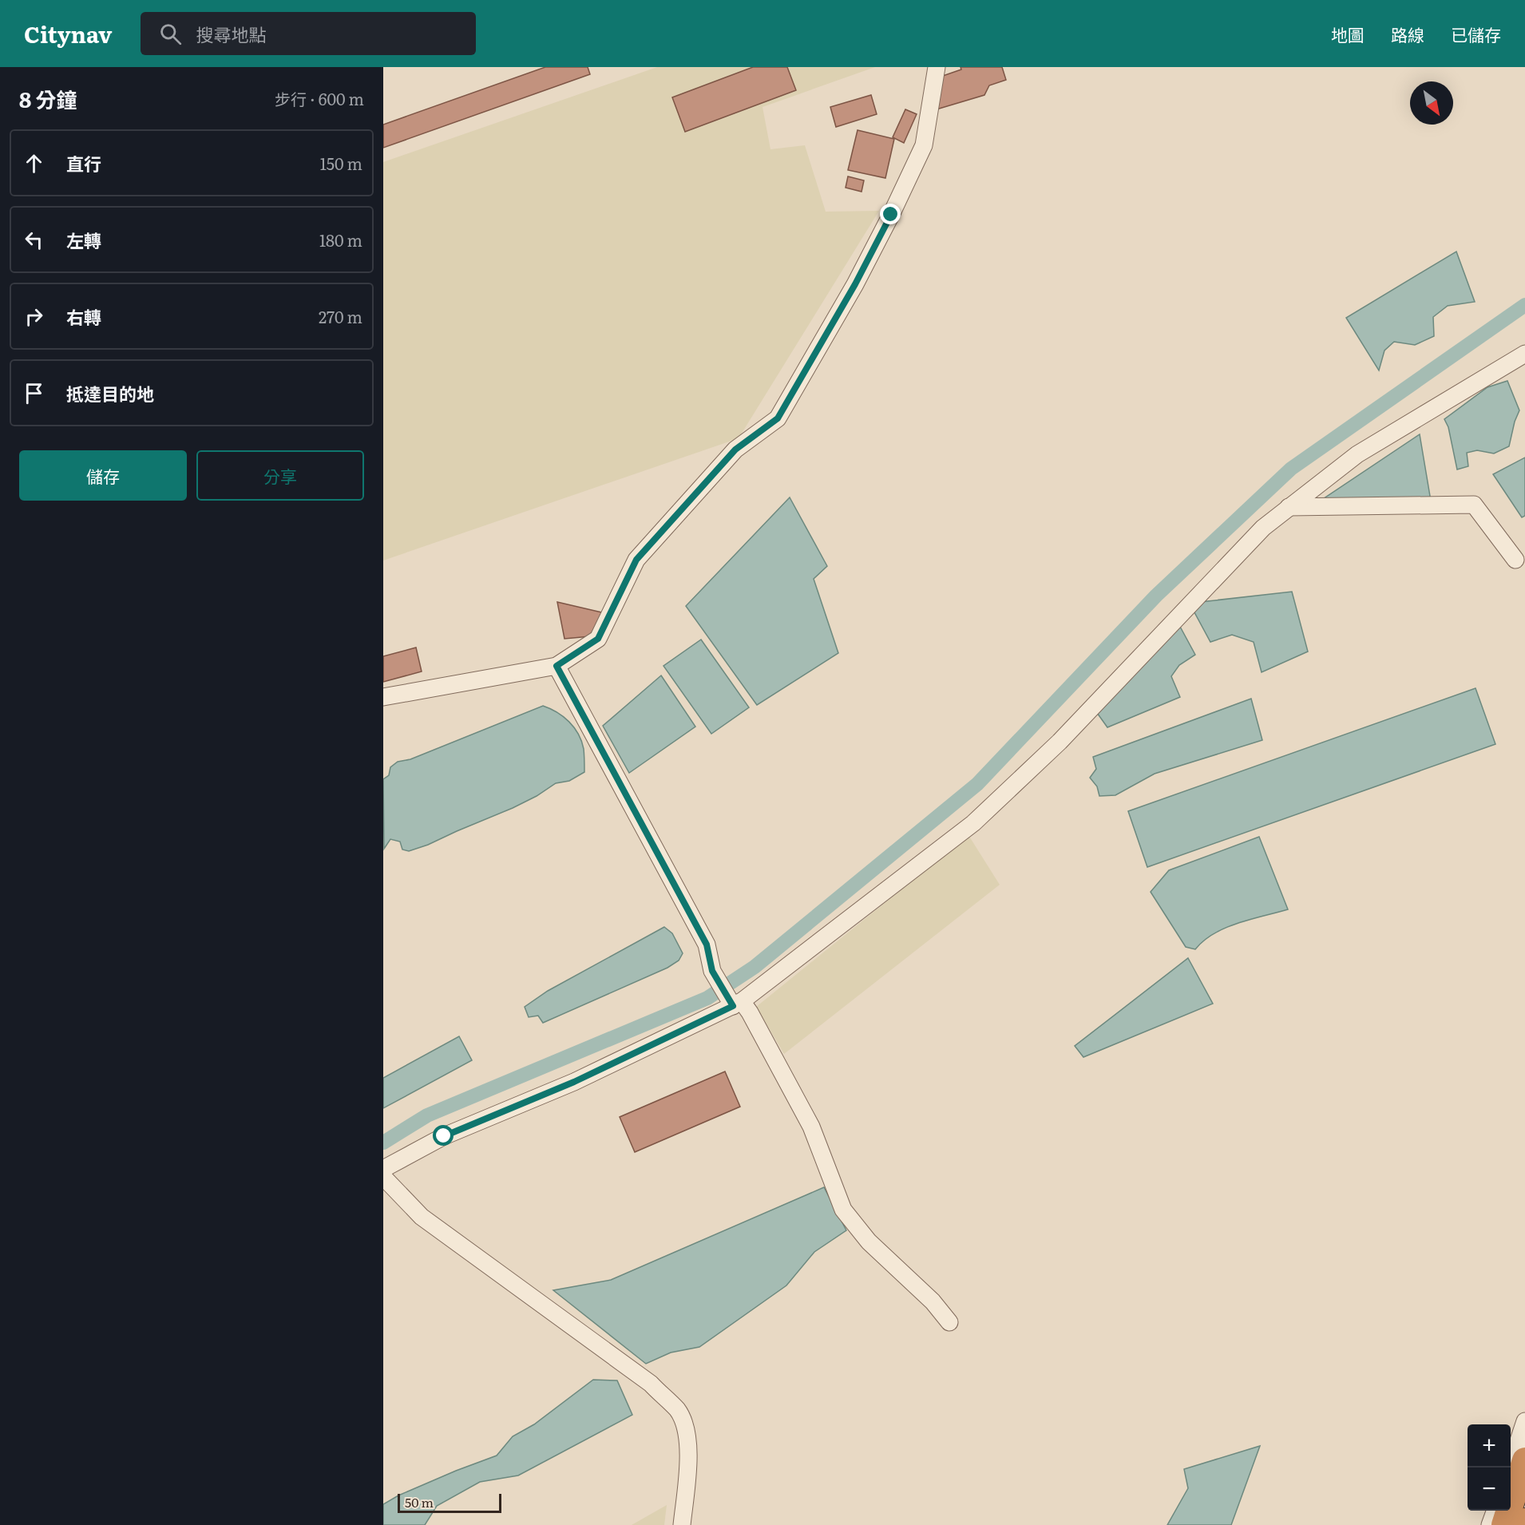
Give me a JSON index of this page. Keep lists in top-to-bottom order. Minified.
{"scale_bar":"50 m","north":"bottom right","page":{"header":"Citynav","search":"搜尋地點","nav":["地圖","路線","已儲存"],"heading":["8 分鐘","步行 · 600 m"],"list":[["直行","150 m"],["左轉","180 m"],["右轉","270 m"],"抵達目的地"],"buttons":["儲存","分享"],"map_buttons":["+","−"],"scale":"50 m"}}
